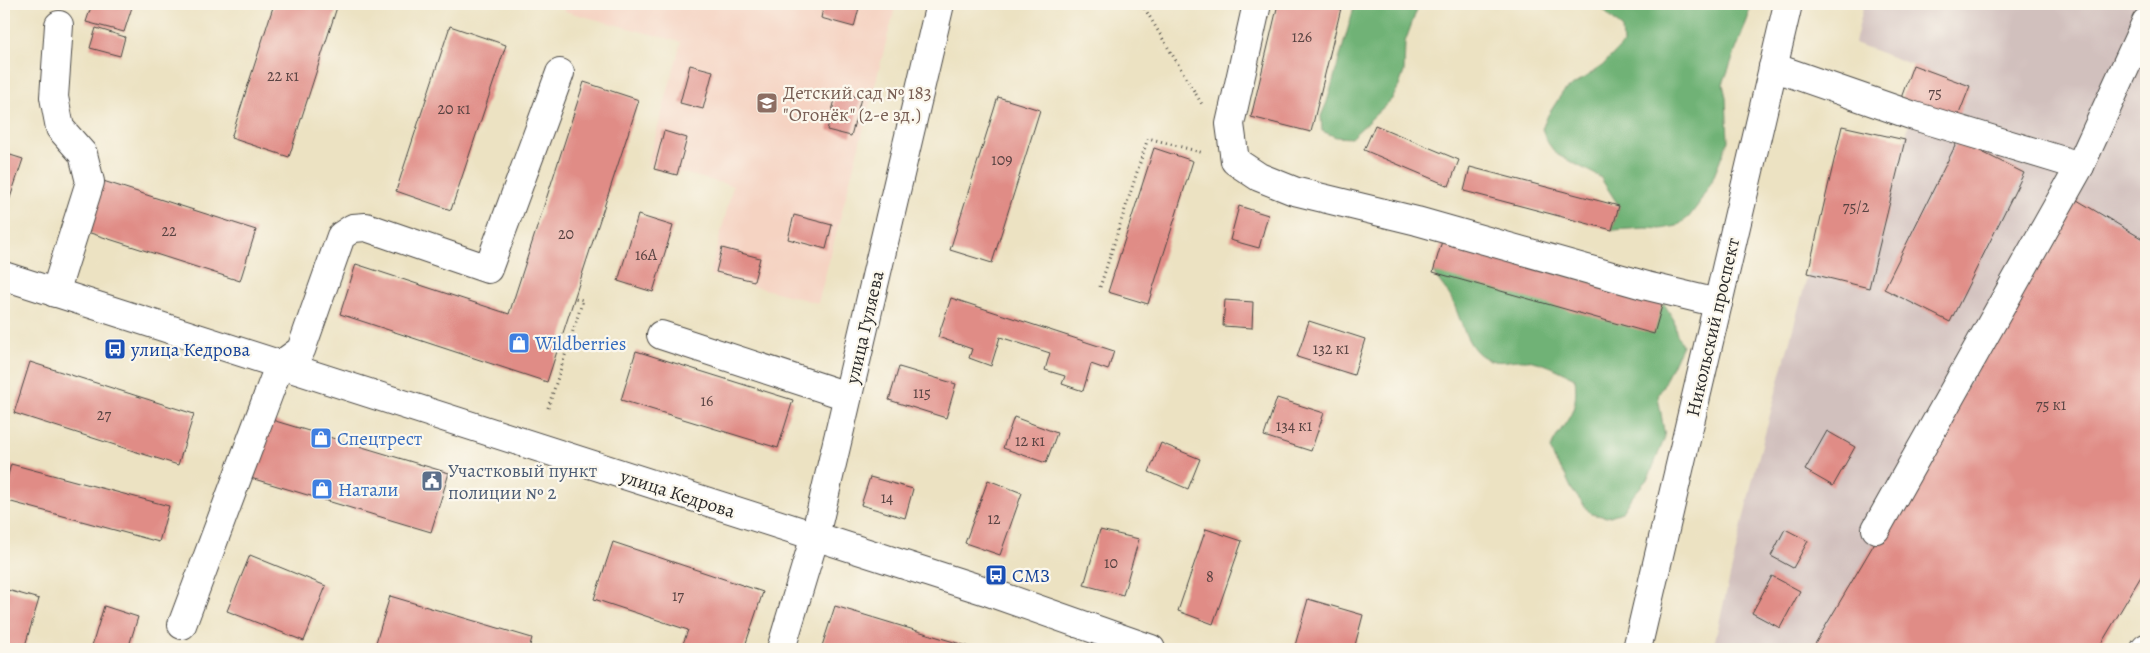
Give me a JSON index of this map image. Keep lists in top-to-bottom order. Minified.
{"streets":{"main road":["улица Гуляева","Никольский проспект","улица Кедрова"]},"crossings":[["улица Гуляева","улица Кедрова"]],"places":{"school or university":["Детский сад № 183 \"Огонёк\" (2-е зд.)"],"shop":["Wildberries","Спецтрест","Натали"],"bus stop":["улица Кедрова","СМЗ"],"public building":["Участковый пункт полиции № 2"]},"house_numbers":["126","22 к1","75","20 к1","109","75/2","22","20","16А","132 к1","115","16","75 к1","27","134 к1","12 к1","14","12","10","8","17"]}
